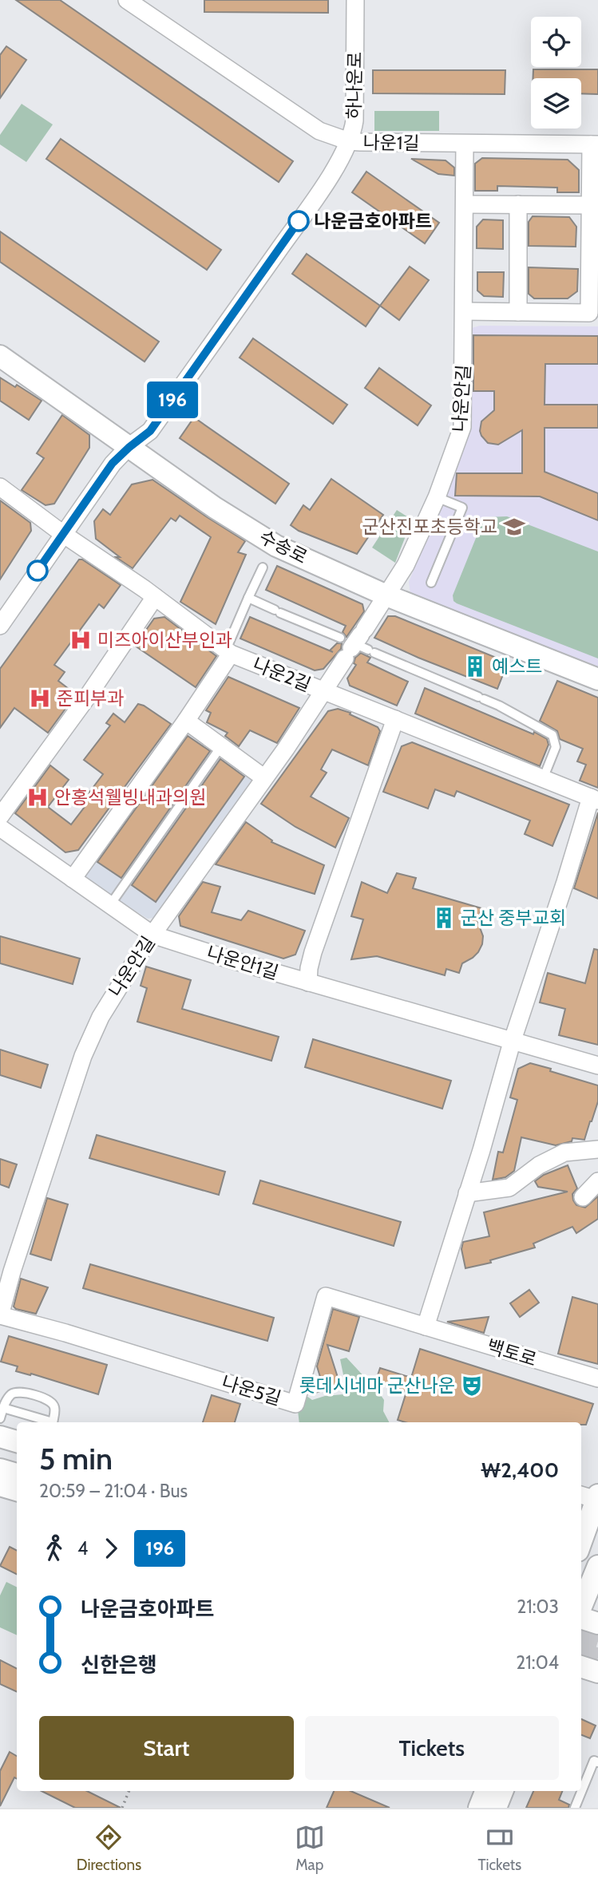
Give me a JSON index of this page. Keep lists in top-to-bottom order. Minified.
{"streets":{"street":["하나운로","나운1길","나운안길","수송로","나운2길","나운안1길","백토로","나운5길"]},"crossings":[["하나운로","나운1길"],["하나운로","수송로"],["하나운로","나운2길"],["나운1길","나운안길"],["나운안길","수송로"],["나운안길","나운2길"],["나운안길","나운안1길"],["나운안길","나운5길"],["백토로","나운5길"]],"places":{"other":["나운금호아파트"],"school or university":["군산진포초등학교"],"hospital":["미즈아이산부인과","준피부과","안홍석웰빙내과의원"],"building":["예스트","군산 중부교회"],"theatre":["롯데시네마 군산나운"]},"lines":["bus line 196"],"page":{"on_map":"196","heading":["5 min","20:59 – 21:04 · Bus","₩2,400"],"legs":["4","196"],"list":[{"name":"나운금호아파트","value":"21:03"},{"name":"신한은행","value":"21:04"}],"buttons":["Start","Tickets"],"tabs":["Directions","Map","Tickets"]}}
